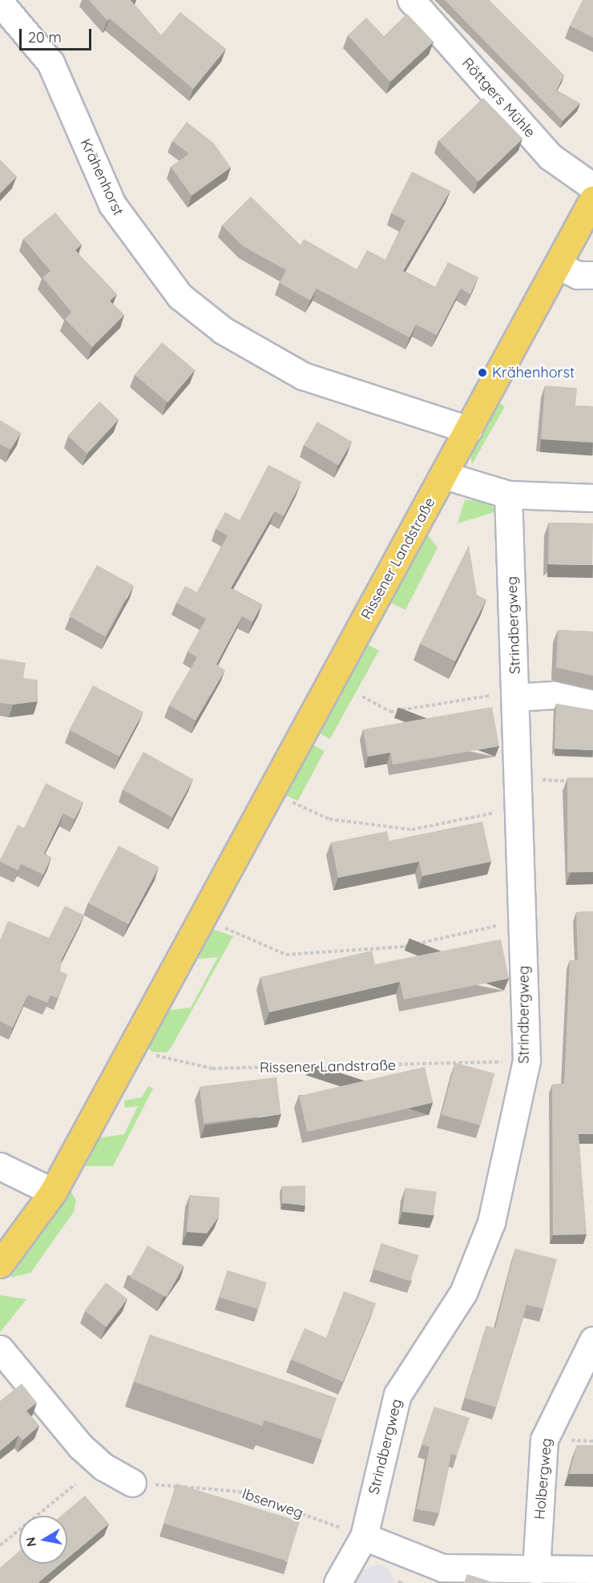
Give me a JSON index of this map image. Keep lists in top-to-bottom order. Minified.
{"streets":{"main road":["Rissener Landstraße"],"street":["Röttgers Mühle","Krähenhorst","Strindbergweg","Holbergweg"],"path":["Ibsenweg"]},"crossings":[["Krähenhorst","Rissener Landstraße"],["Rissener Landstraße","Strindbergweg"],["Strindbergweg","Ibsenweg"]],"places":["Krähenhorst"],"scale_bar":"20 m","north":"left"}
